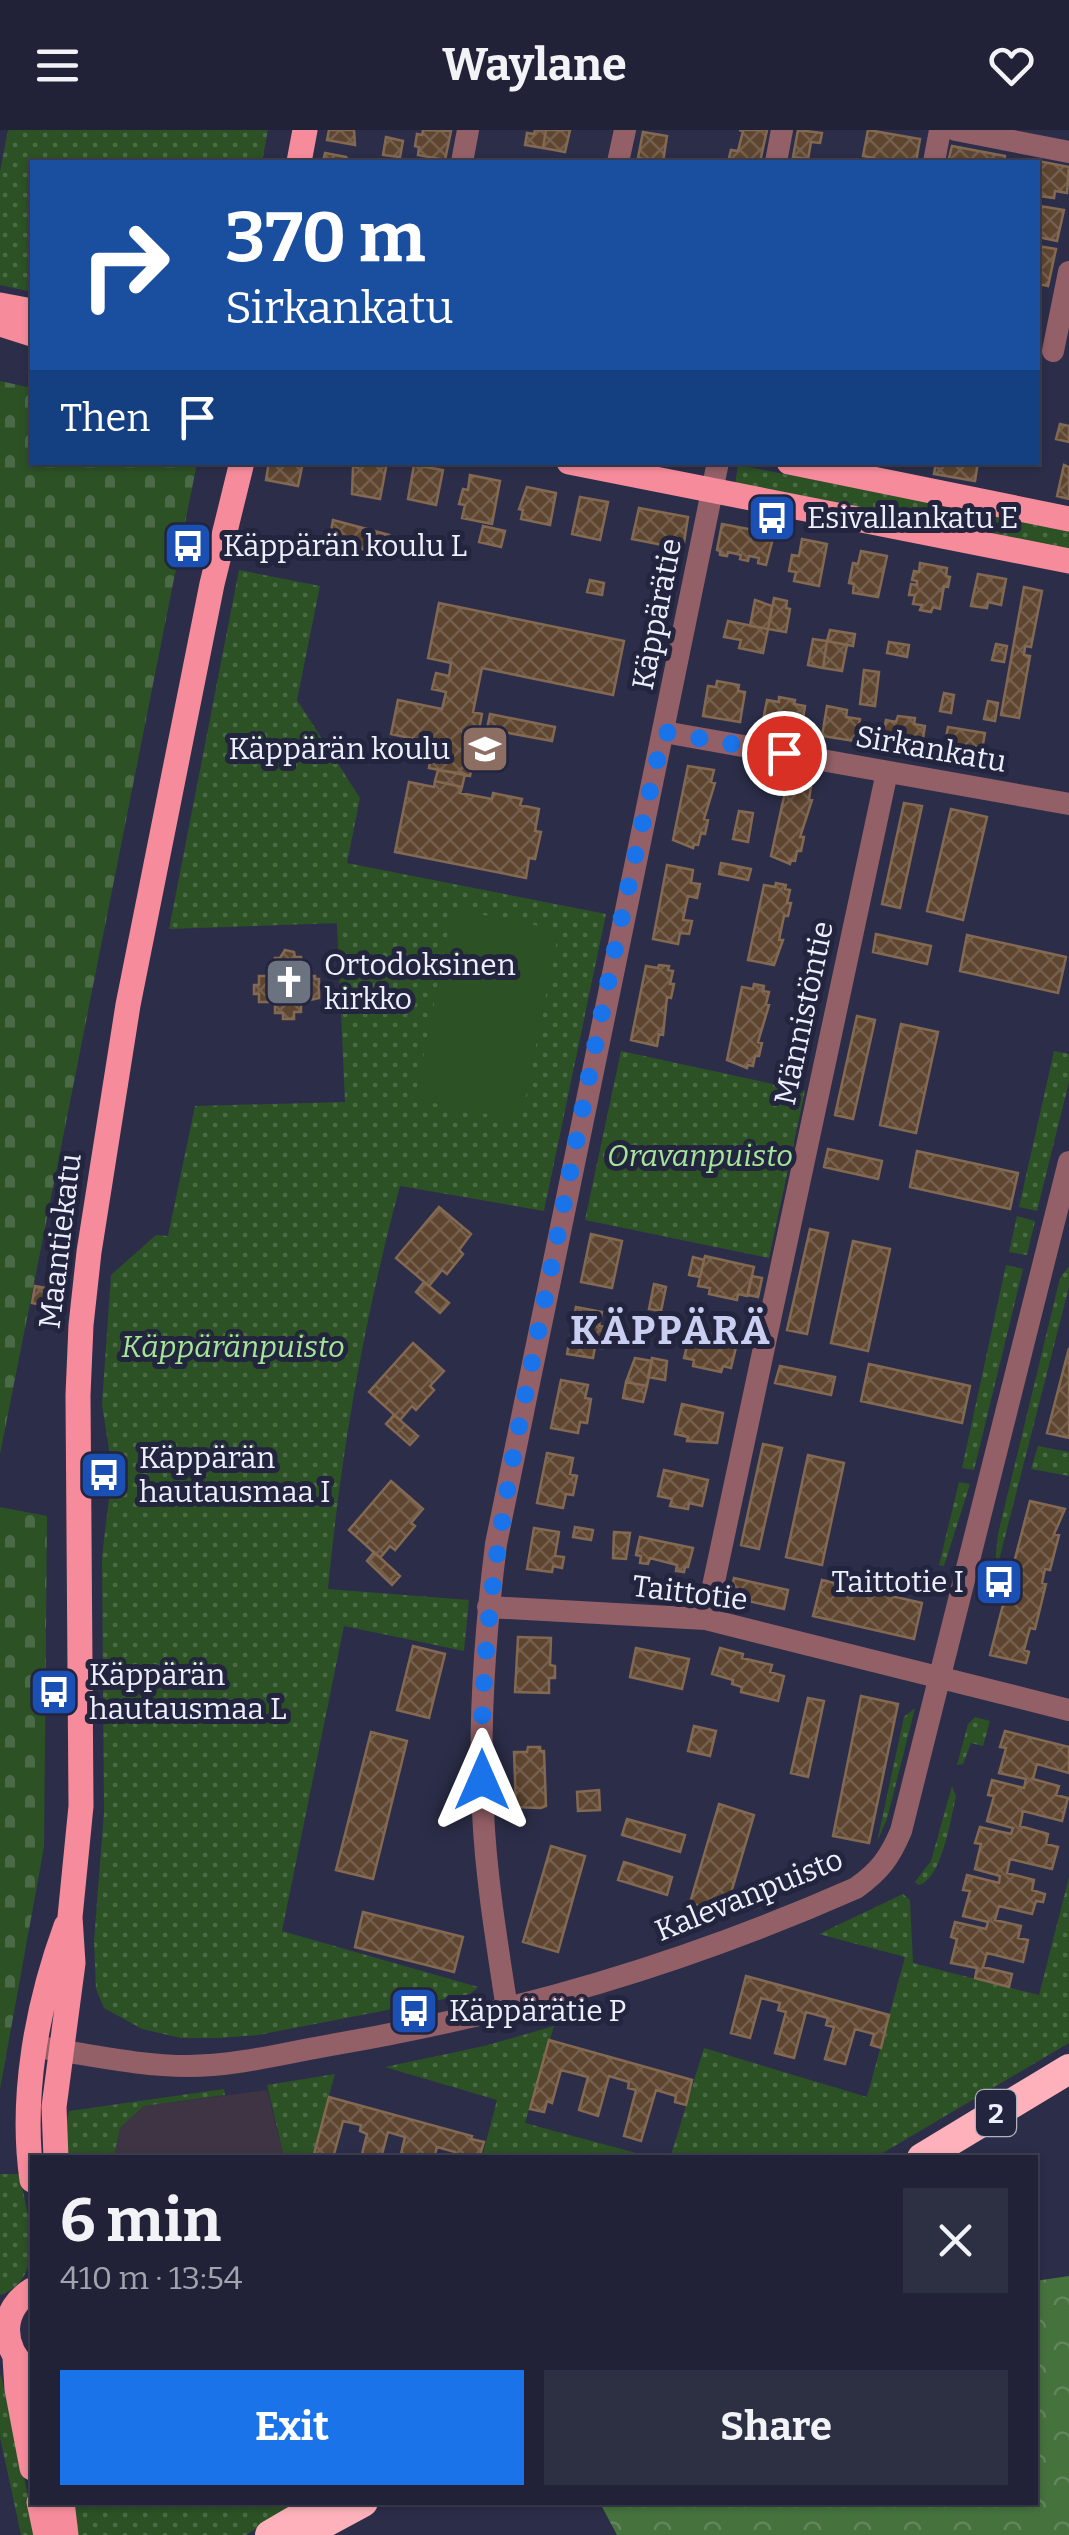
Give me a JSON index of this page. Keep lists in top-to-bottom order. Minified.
{"streets":{"highway":["2"],"main road":["Maantiekatu"],"street":["Käppärätie","Sirkankatu","Männistöntie","Taittotie","Kalevanpuisto"]},"crossings":[["Käppärätie","Sirkankatu"],["Käppärätie","Taittotie"],["Käppärätie","Kalevanpuisto"],["Sirkankatu","Männistöntie"],["Männistöntie","Taittotie"],["Maantiekatu","Kalevanpuisto"],["Taittotie","Kalevanpuisto"]],"districts":["KÄPPÄRÄ"],"parks":["Oravanpuisto","Käppäränpuisto"],"places":{"bus stop":["Esivallankatu E","Käppärän koulu L","Käppärän hautausmaa I","Taittotie I","Käppärän hautausmaa L","Käppärätie P"],"school or university":["Käppärän koulu"],"church":["Ortodoksinen kirkko"]},"page":{"header":"Waylane","turn":["370 m","Sirkankatu"],"then":"Then","heading":["6 min","410 m · 13:54"],"buttons":["Exit","Share"]}}
